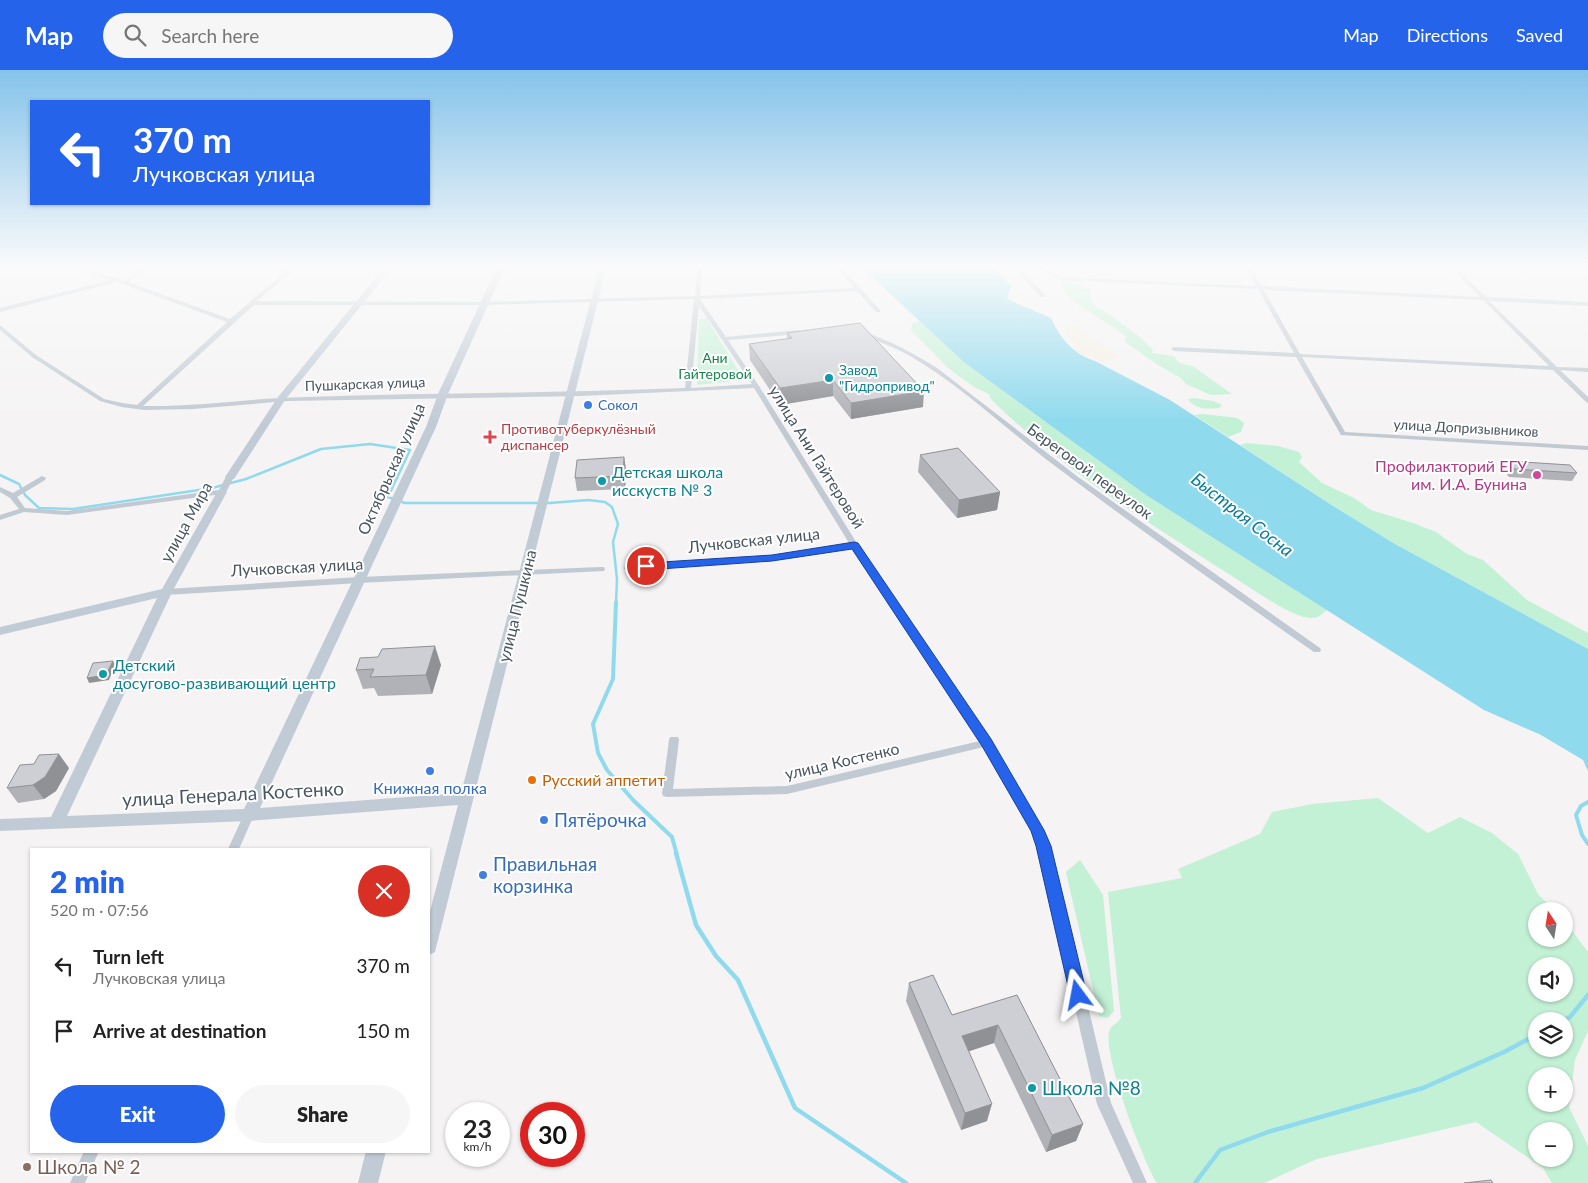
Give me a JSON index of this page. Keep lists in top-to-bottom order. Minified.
{"streets":{"street":["Пушкарская улица","улица Допризывников","улица Ани Гайтеровой","Октябрьская улица","Береговой переулок","улица Мира","Лучковская улица","улица Пушкина","улица Костенко","улица Генерала Костенко"]},"crossings":[["Пушкарская улица","улица Ани Гайтеровой"],["Пушкарская улица","Октябрьская улица"],["Пушкарская улица","улица Мира"],["Пушкарская улица","улица Пушкина"],["улица Ани Гайтеровой","Лучковская улица"],["улица Ани Гайтеровой","улица Костенко"],["Октябрьская улица","Лучковская улица"],["Октябрьская улица","улица Генерала Костенко"],["улица Мира","Лучковская улица"],["улица Мира","улица Генерала Костенко"],["Лучковская улица","улица Пушкина"],["улица Пушкина","улица Генерала Костенко"]],"water":["Быстрая Сосна"],"parks":["Ани Гайтеровой"],"places":{"other":["Завод \"Гидропривод\"","Сокол","Профилакторий ЕГУ им. И.А. Бунина","Детская школа исскуств № 3","Детский досугово-развивающий центр","Книжная полка","Русский аппетит","Пятёрочка","Правильная корзинка","Школа №8","Школа № 2"],"health":["Противотуберкулёзный диспансер"]},"north":"top","page":{"header":"Map","search":"Search here","nav":["Map","Directions","Saved"],"turn":["370 m","Лучковская улица"],"heading":["2 min","520 m · 07:56"],"map_buttons":["+","−"],"list":[{"name":"Turn left","note":"Лучковская улица","value":"370 m"},{"name":"Arrive at destination","value":"150 m"}],"buttons":["Exit","Share"],"speed":"23 km/h","limit":"30"}}
